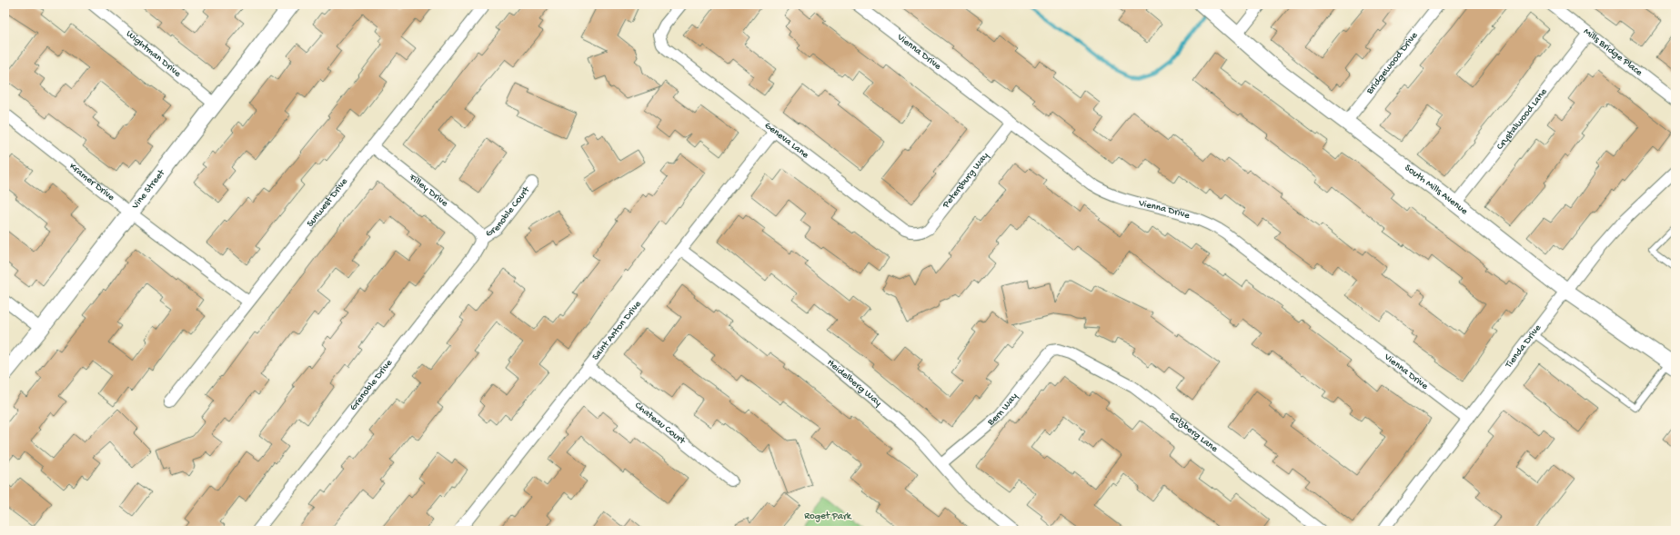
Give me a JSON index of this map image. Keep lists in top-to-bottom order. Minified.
{"streets":{"street":["Vienna Drive","Mills Bridge Place","Wightman Drive","Bridgewood Drive","Crystalwood Lane","Geneva Lane","Petersburg Way","Kramer Drive","Vine Street","South Mills Avenue","Filley Drive","Sunwest Drive","Grenoble Court","Saint Anton Drive","Tienda Drive","Heidelberg Way","Grenoble Drive","Bern Way","Chateau Court","Salzberg Lane"]},"crossings":[["Vienna Drive","Petersburg Way"],["Vienna Drive","Tienda Drive"],["Mills Bridge Place","Crystalwood Lane"],["Wightman Drive","Vine Street"],["Bridgewood Drive","South Mills Avenue"],["Crystalwood Lane","South Mills Avenue"],["Geneva Lane","Petersburg Way"],["Geneva Lane","Saint Anton Drive"],["Kramer Drive","Vine Street"],["Kramer Drive","Sunwest Drive"],["South Mills Avenue","Tienda Drive"],["Filley Drive","Sunwest Drive"],["Filley Drive","Grenoble Court"],["Filley Drive","Grenoble Drive"],["Grenoble Court","Grenoble Drive"],["Saint Anton Drive","Heidelberg Way"],["Saint Anton Drive","Chateau Court"],["Heidelberg Way","Bern Way"],["Bern Way","Salzberg Lane"]],"parks":["Roget Park"]}
